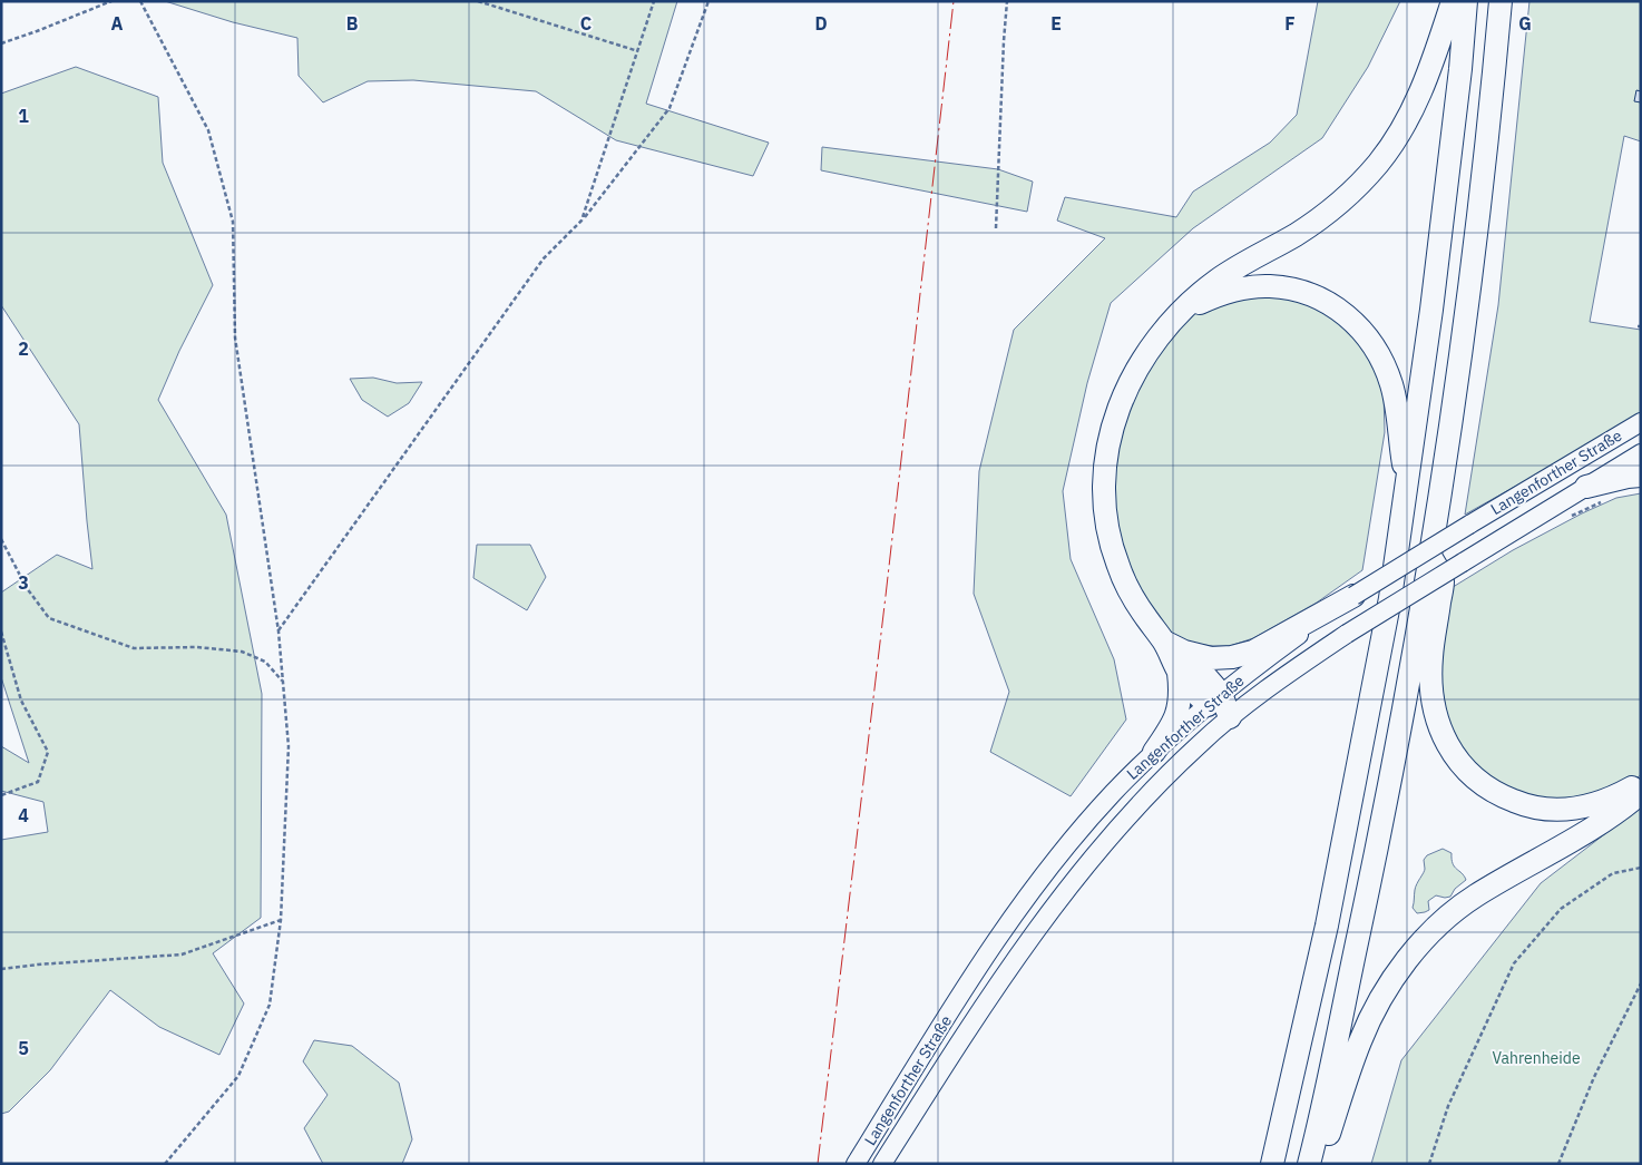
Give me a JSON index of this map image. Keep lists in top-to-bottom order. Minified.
{"streets":{"main road":["Langenforther Straße"]},"parks":["Vahrenheide"],"grid":{"columns":["A","B","C","D","E","F","G"],"rows":["1","2","3","4","5"]}}
